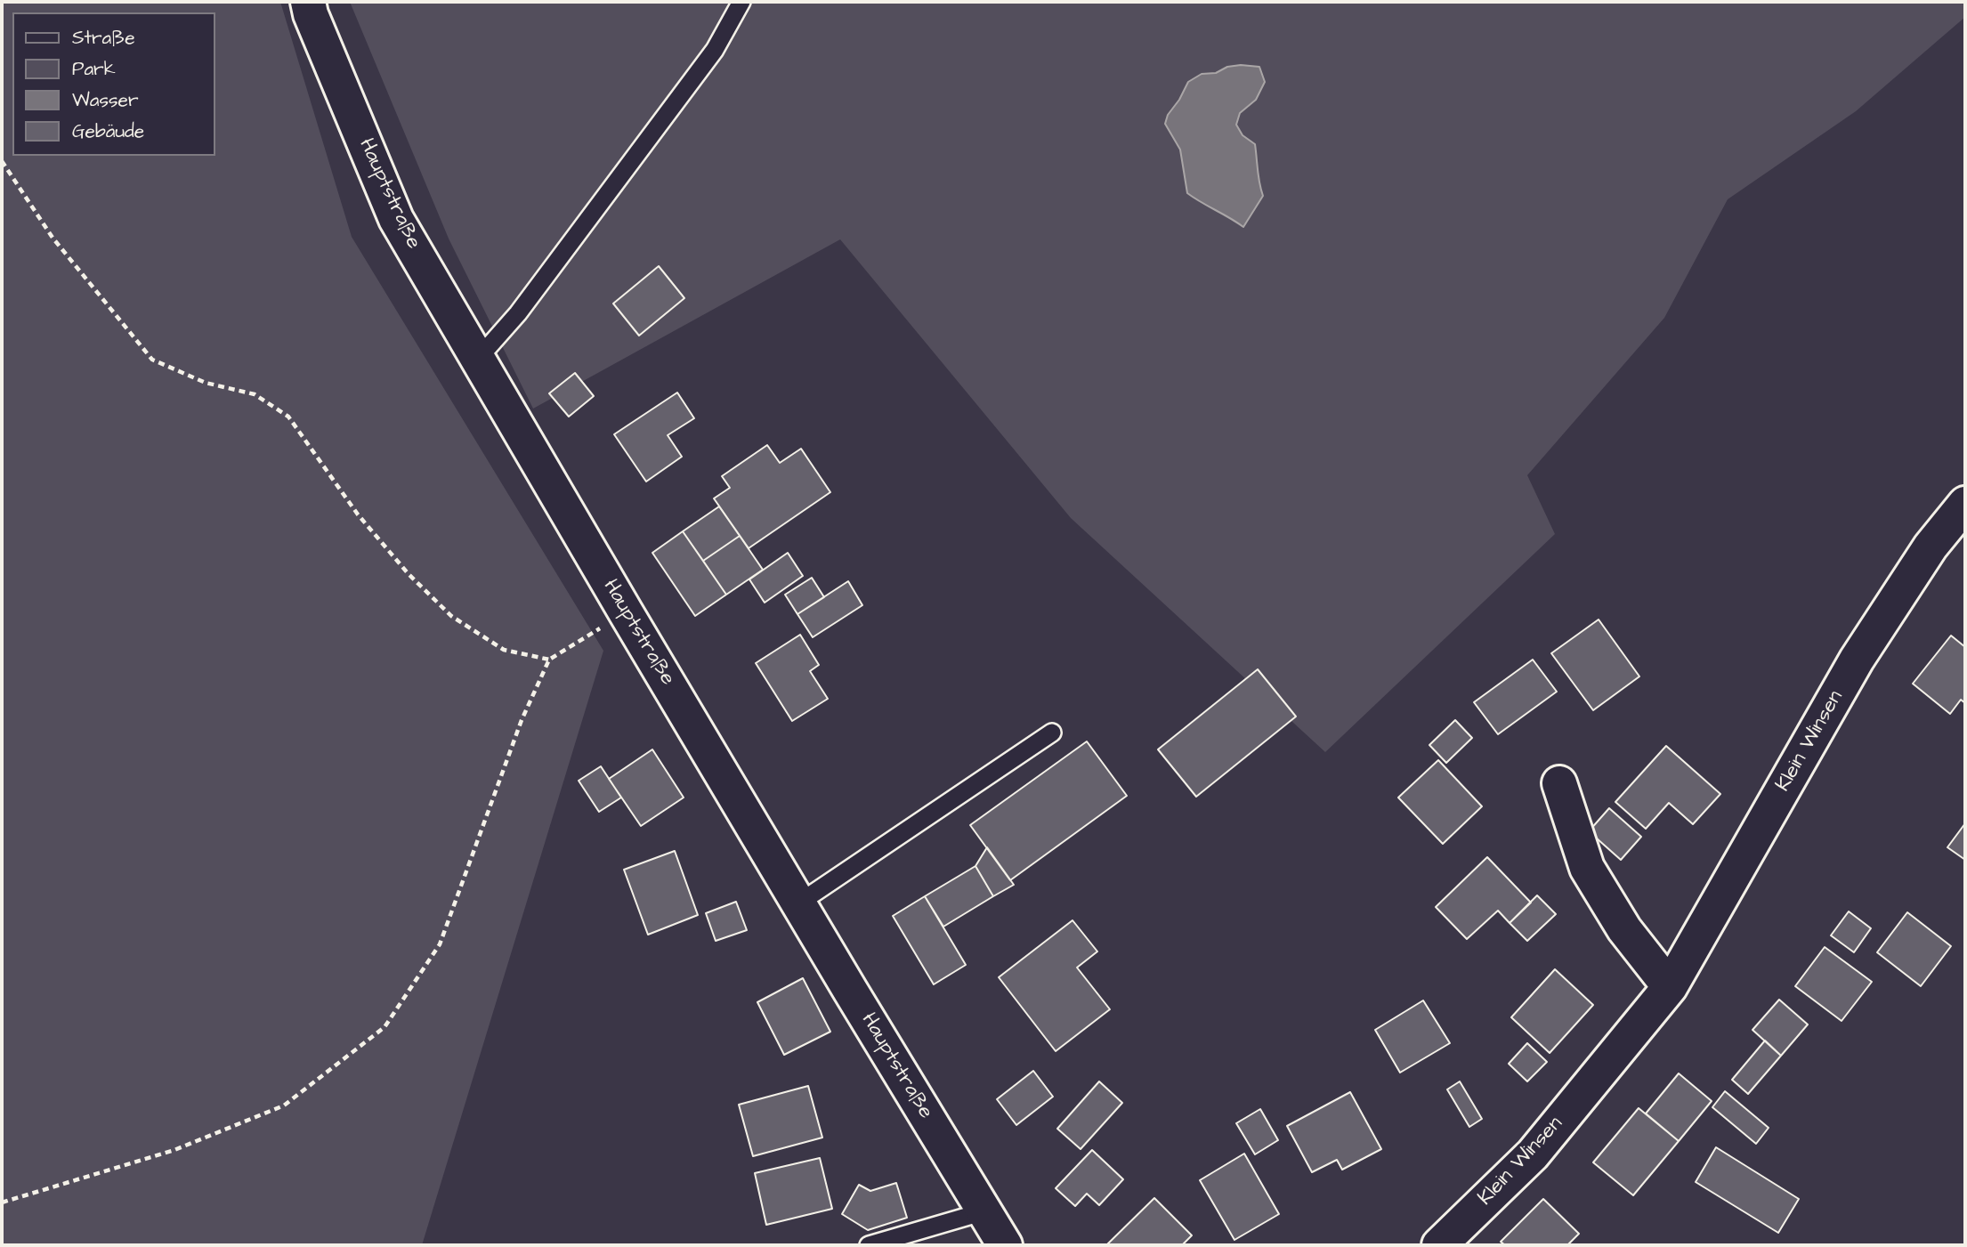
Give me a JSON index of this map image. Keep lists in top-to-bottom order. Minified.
{"streets":{"street":["Hauptstraße","Klein Winsen"]},"legend":["Straße","Park","Wasser","Gebäude"]}
